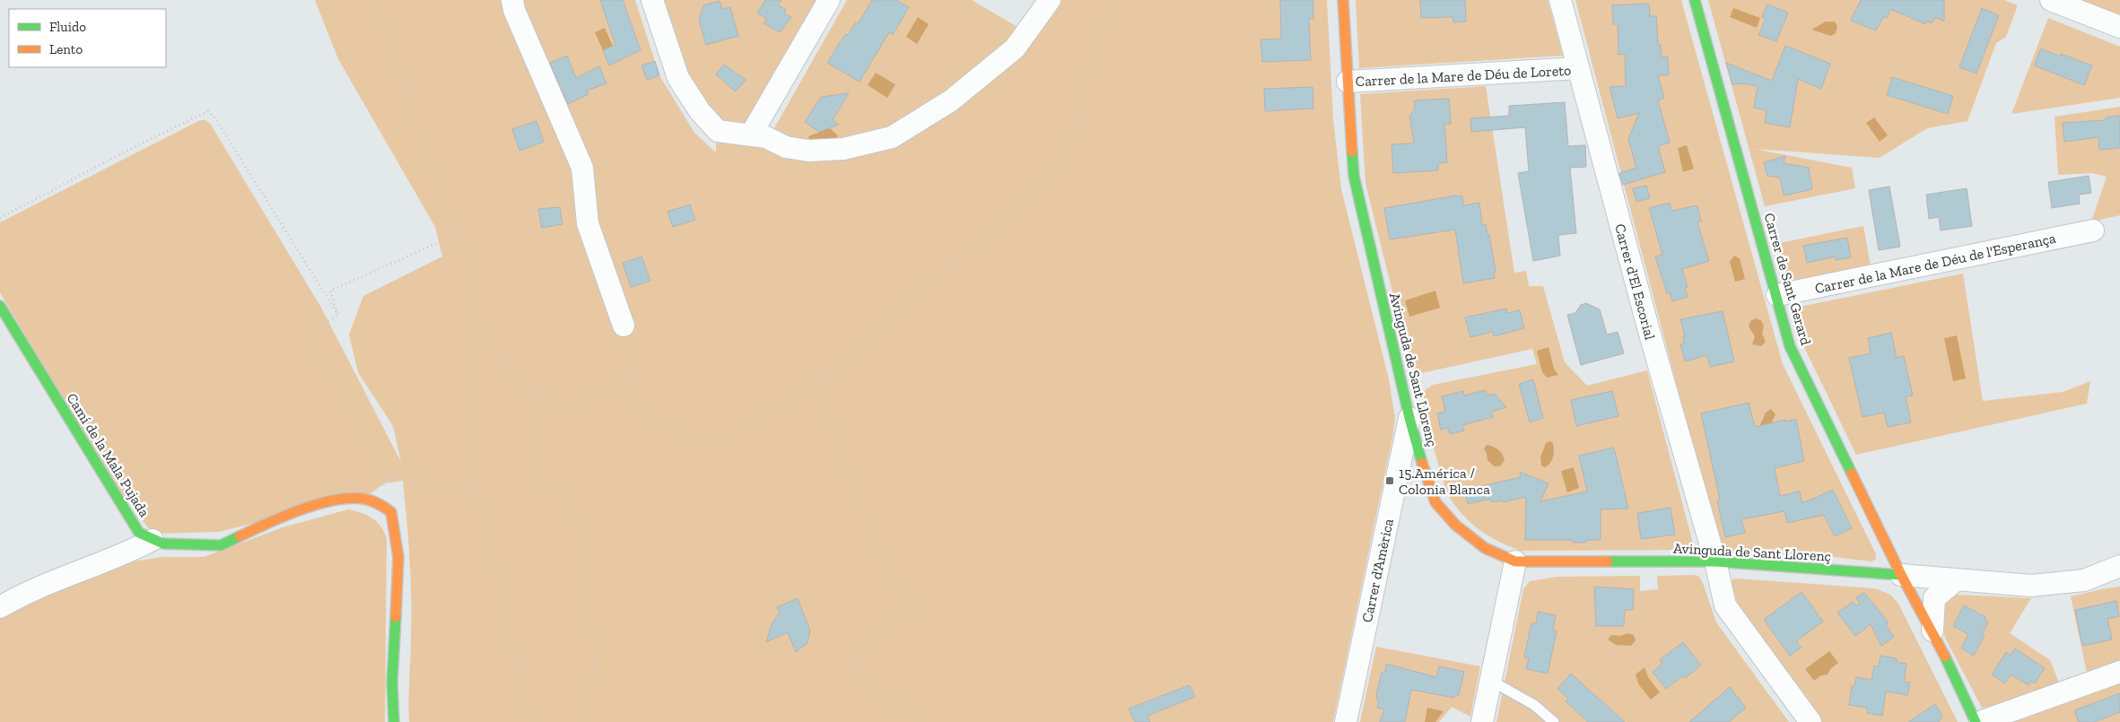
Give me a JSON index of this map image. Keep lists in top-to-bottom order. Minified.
{"streets":{"street":["Carrer de la Mare de Déu de Loreto","Carrer de la Mare de Déu de l'Esperança","Carrer de Sant Gerard","Carrer d'El Escorial","Avinguda de Sant Llorenç","Camí de la Mala Pujada","Carrer d'Amèrica"]},"crossings":[["Carrer de la Mare de Déu de Loreto","Carrer d'El Escorial"],["Carrer de la Mare de Déu de Loreto","Avinguda de Sant Llorenç"],["Carrer de la Mare de Déu de l'Esperança","Carrer de Sant Gerard"],["Carrer de Sant Gerard","Avinguda de Sant Llorenç"],["Carrer d'El Escorial","Avinguda de Sant Llorenç"],["Avinguda de Sant Llorenç","Carrer d'Amèrica"]],"places":{"transit":["15.América / Colonia Blanca"]},"legend":["Fluido","Lento"]}
